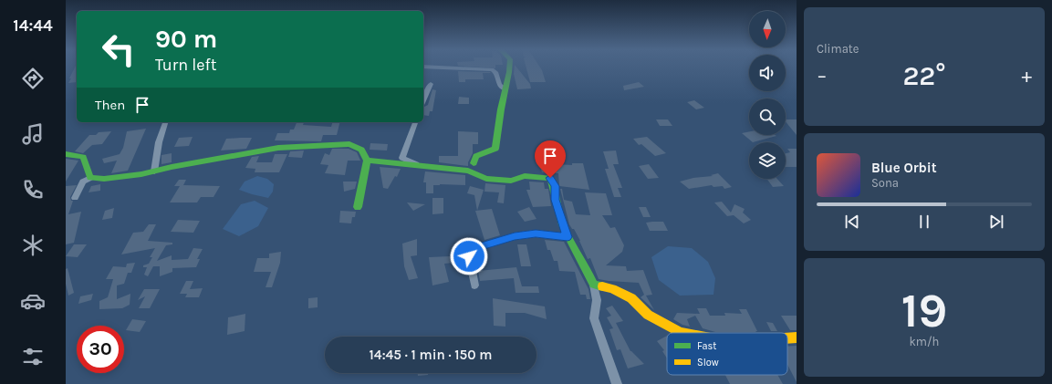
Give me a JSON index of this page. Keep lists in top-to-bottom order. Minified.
{"legend":["Fast","Slow"],"north":"bottom","page":{"tabs":"14:44","tile":["Climate",["19","km/h"]],"turn":["90 m","Turn left"],"heat":["−","22°","+"],"then":"Then","song":["Blue Orbit","Sona"],"limit":"30","trip":"14:45 · 1 min · 150 m"}}
